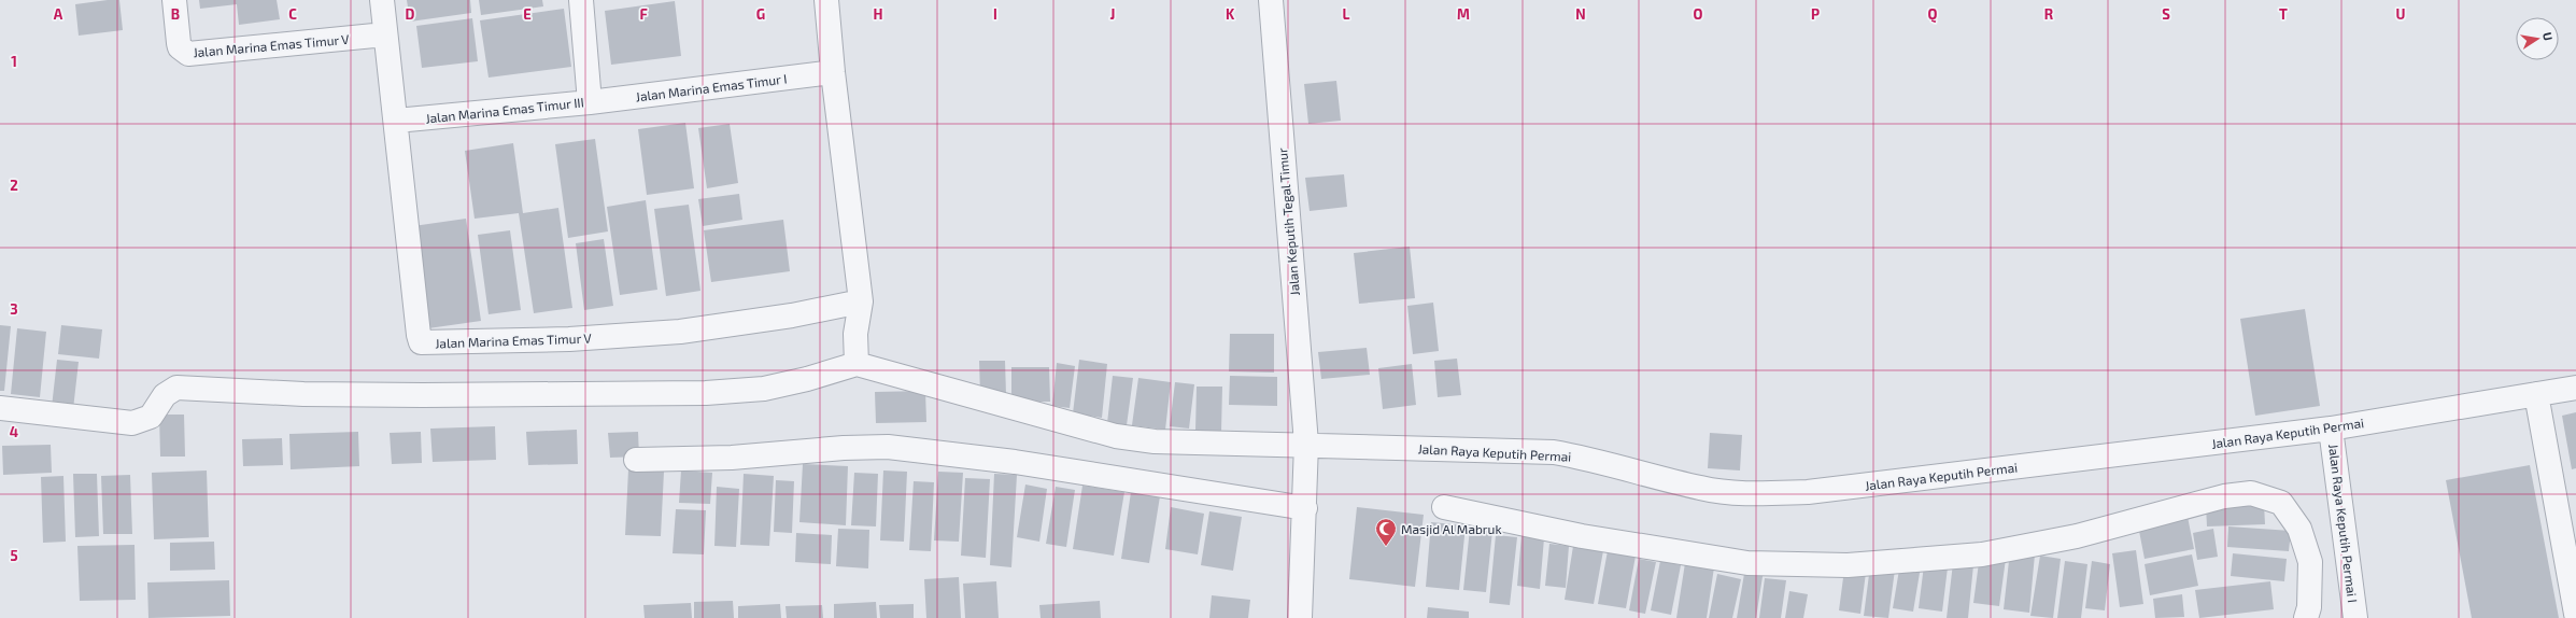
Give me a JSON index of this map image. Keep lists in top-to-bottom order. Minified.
{"streets":{"street":["Jalan Marina Emas Timur V","Jalan Marina Emas Timur I","Jalan Marina Emas Timur III","Jalan Keputih Tegal Timur","Jalan Raya Keputih Permai","Jalan Raya Keputih Permai I"]},"crossings":[["Jalan Marina Emas Timur V","Jalan Marina Emas Timur III"],["Jalan Marina Emas Timur I","Jalan Marina Emas Timur III"],["Jalan Keputih Tegal Timur","Jalan Raya Keputih Permai"],["Jalan Raya Keputih Permai","Jalan Raya Keputih Permai I"]],"places":{"mosque":["Masjid Al Mabruk"]},"north":"right","grid":{"columns":["A","B","C","D","E","F","G","H","I","J","K","L","M","N","O","P","Q","R","S","T","U"],"rows":["1","2","3","4","5"]}}
